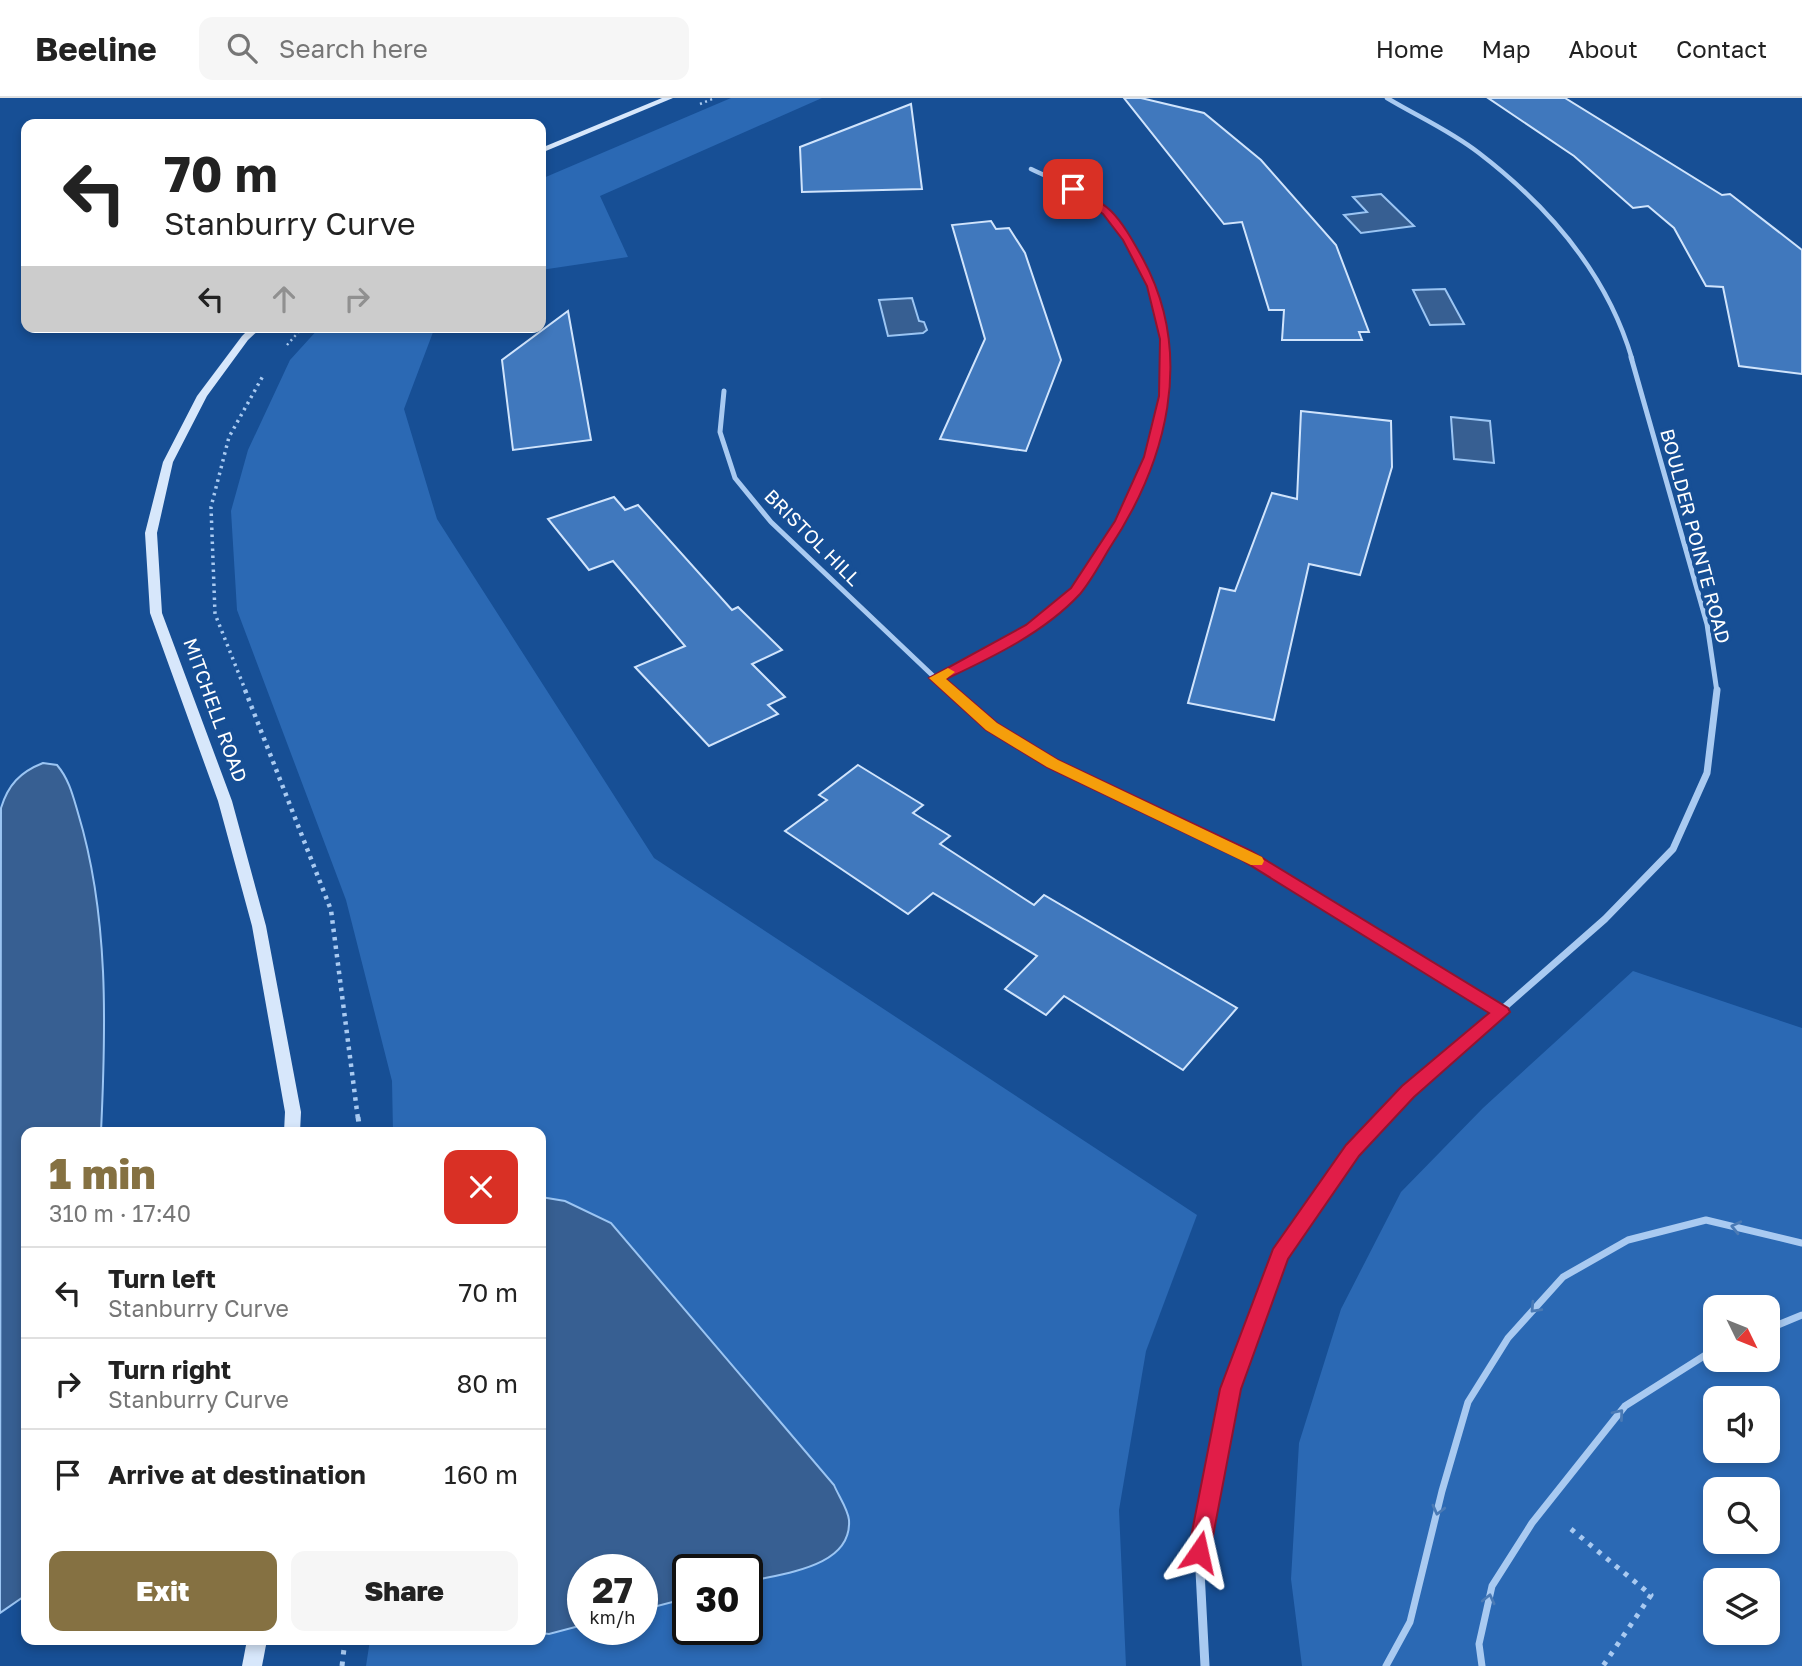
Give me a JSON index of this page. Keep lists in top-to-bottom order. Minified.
{"streets":{"main road":["MITCHELL ROAD"],"street":["BOULDER POINTE ROAD","BRISTOL HILL"]},"crossings":[["BOULDER POINTE ROAD","BRISTOL HILL"]],"north":"bottom right","page":{"header":"Beeline","search":"Search here","nav":["Home","Map","About","Contact"],"turn":["70 m","Stanburry Curve"],"heading":["1 min","310 m · 17:40"],"list":[{"name":"Turn left","note":"Stanburry Curve","value":"70 m"},{"name":"Turn right","note":"Stanburry Curve","value":"80 m"},{"name":"Arrive at destination","value":"160 m"}],"buttons":["Exit","Share"],"speed":"27 km/h","limit":"30"}}
